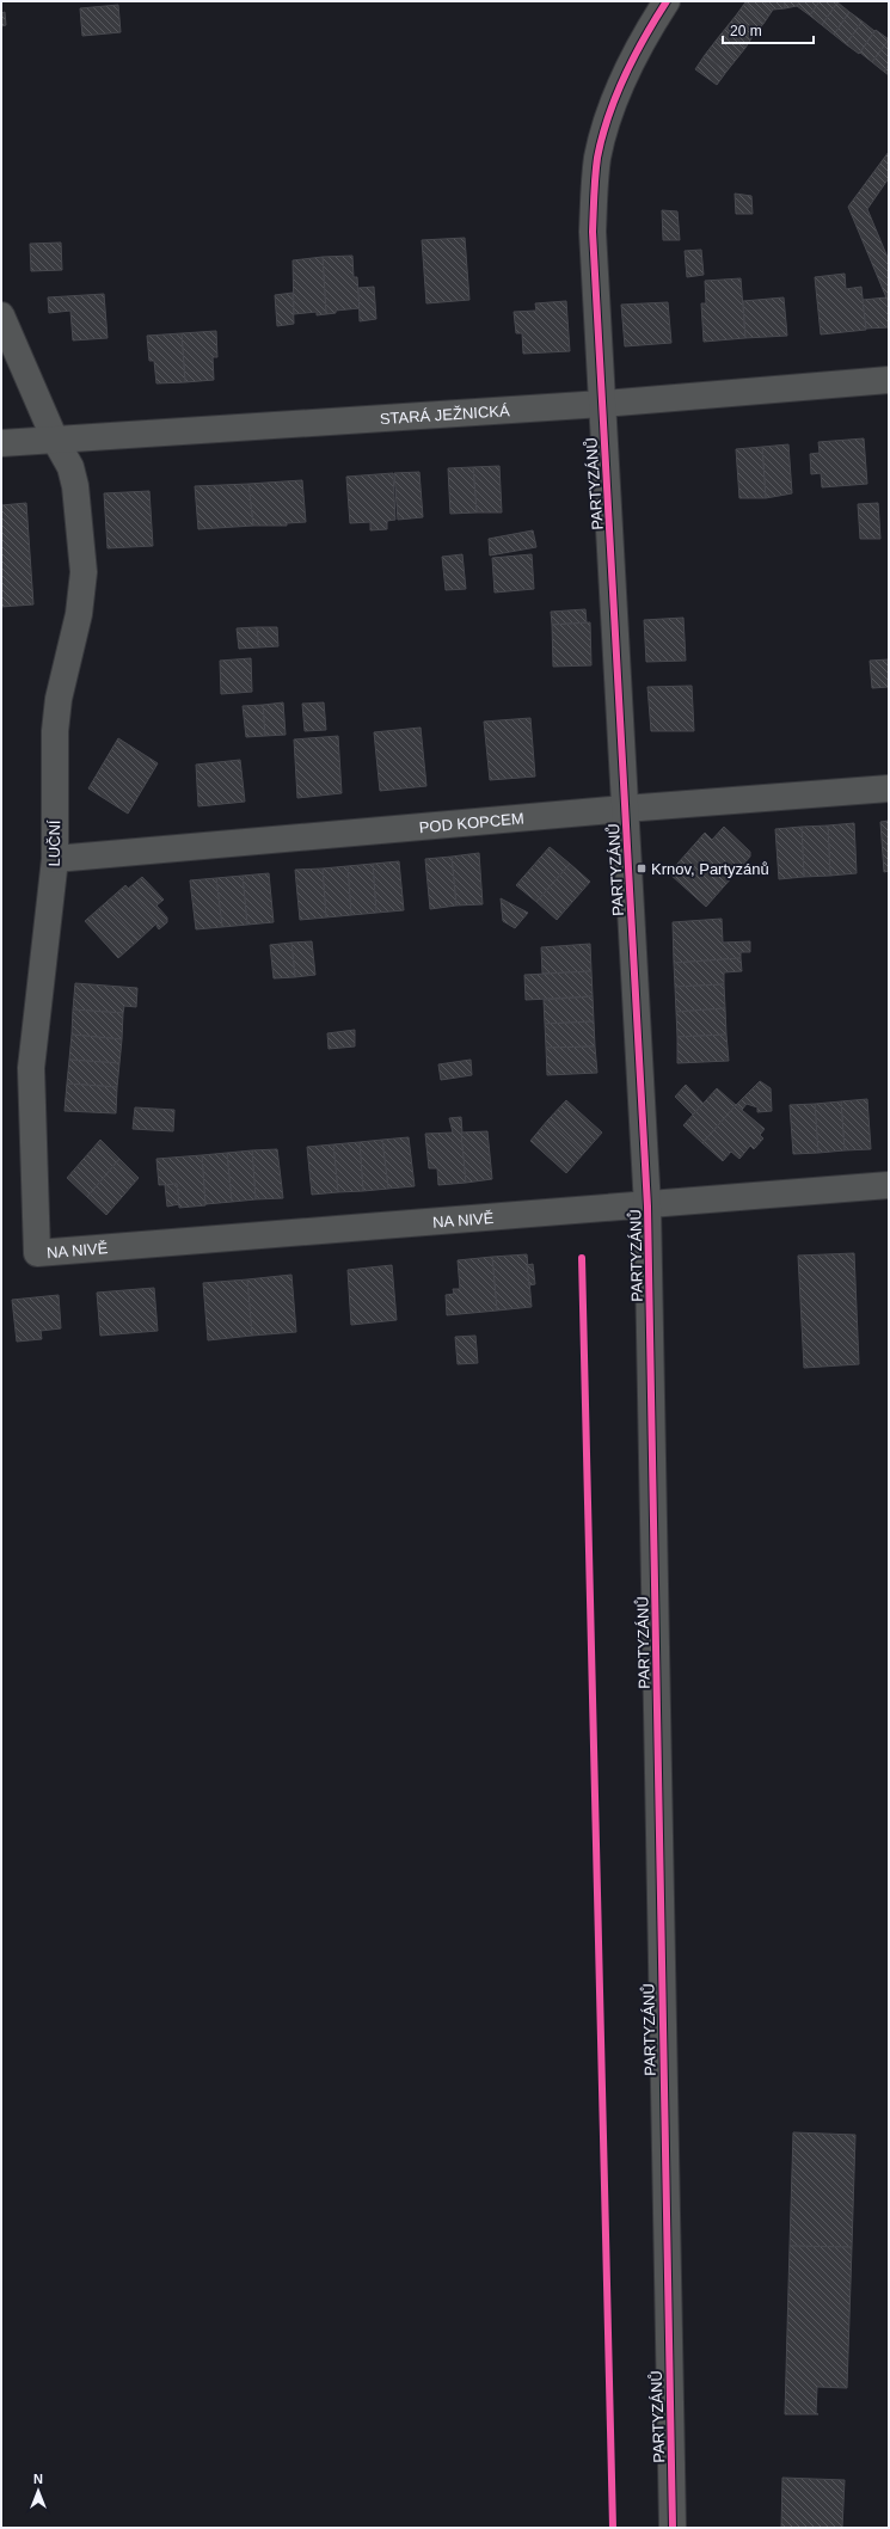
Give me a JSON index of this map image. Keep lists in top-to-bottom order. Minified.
{"streets":{"street":["STARÁ JEŽNICKÁ","PARTYZÁNŮ","POD KOPCEM","LUČNÍ","NA NIVĚ"]},"crossings":[["STARÁ JEŽNICKÁ","PARTYZÁNŮ"],["STARÁ JEŽNICKÁ","LUČNÍ"],["PARTYZÁNŮ","POD KOPCEM"],["PARTYZÁNŮ","NA NIVĚ"],["POD KOPCEM","LUČNÍ"],["LUČNÍ","NA NIVĚ"]],"places":{"transit":["Krnov, Partyzánů"]},"scale_bar":"20 m","north":"top"}
